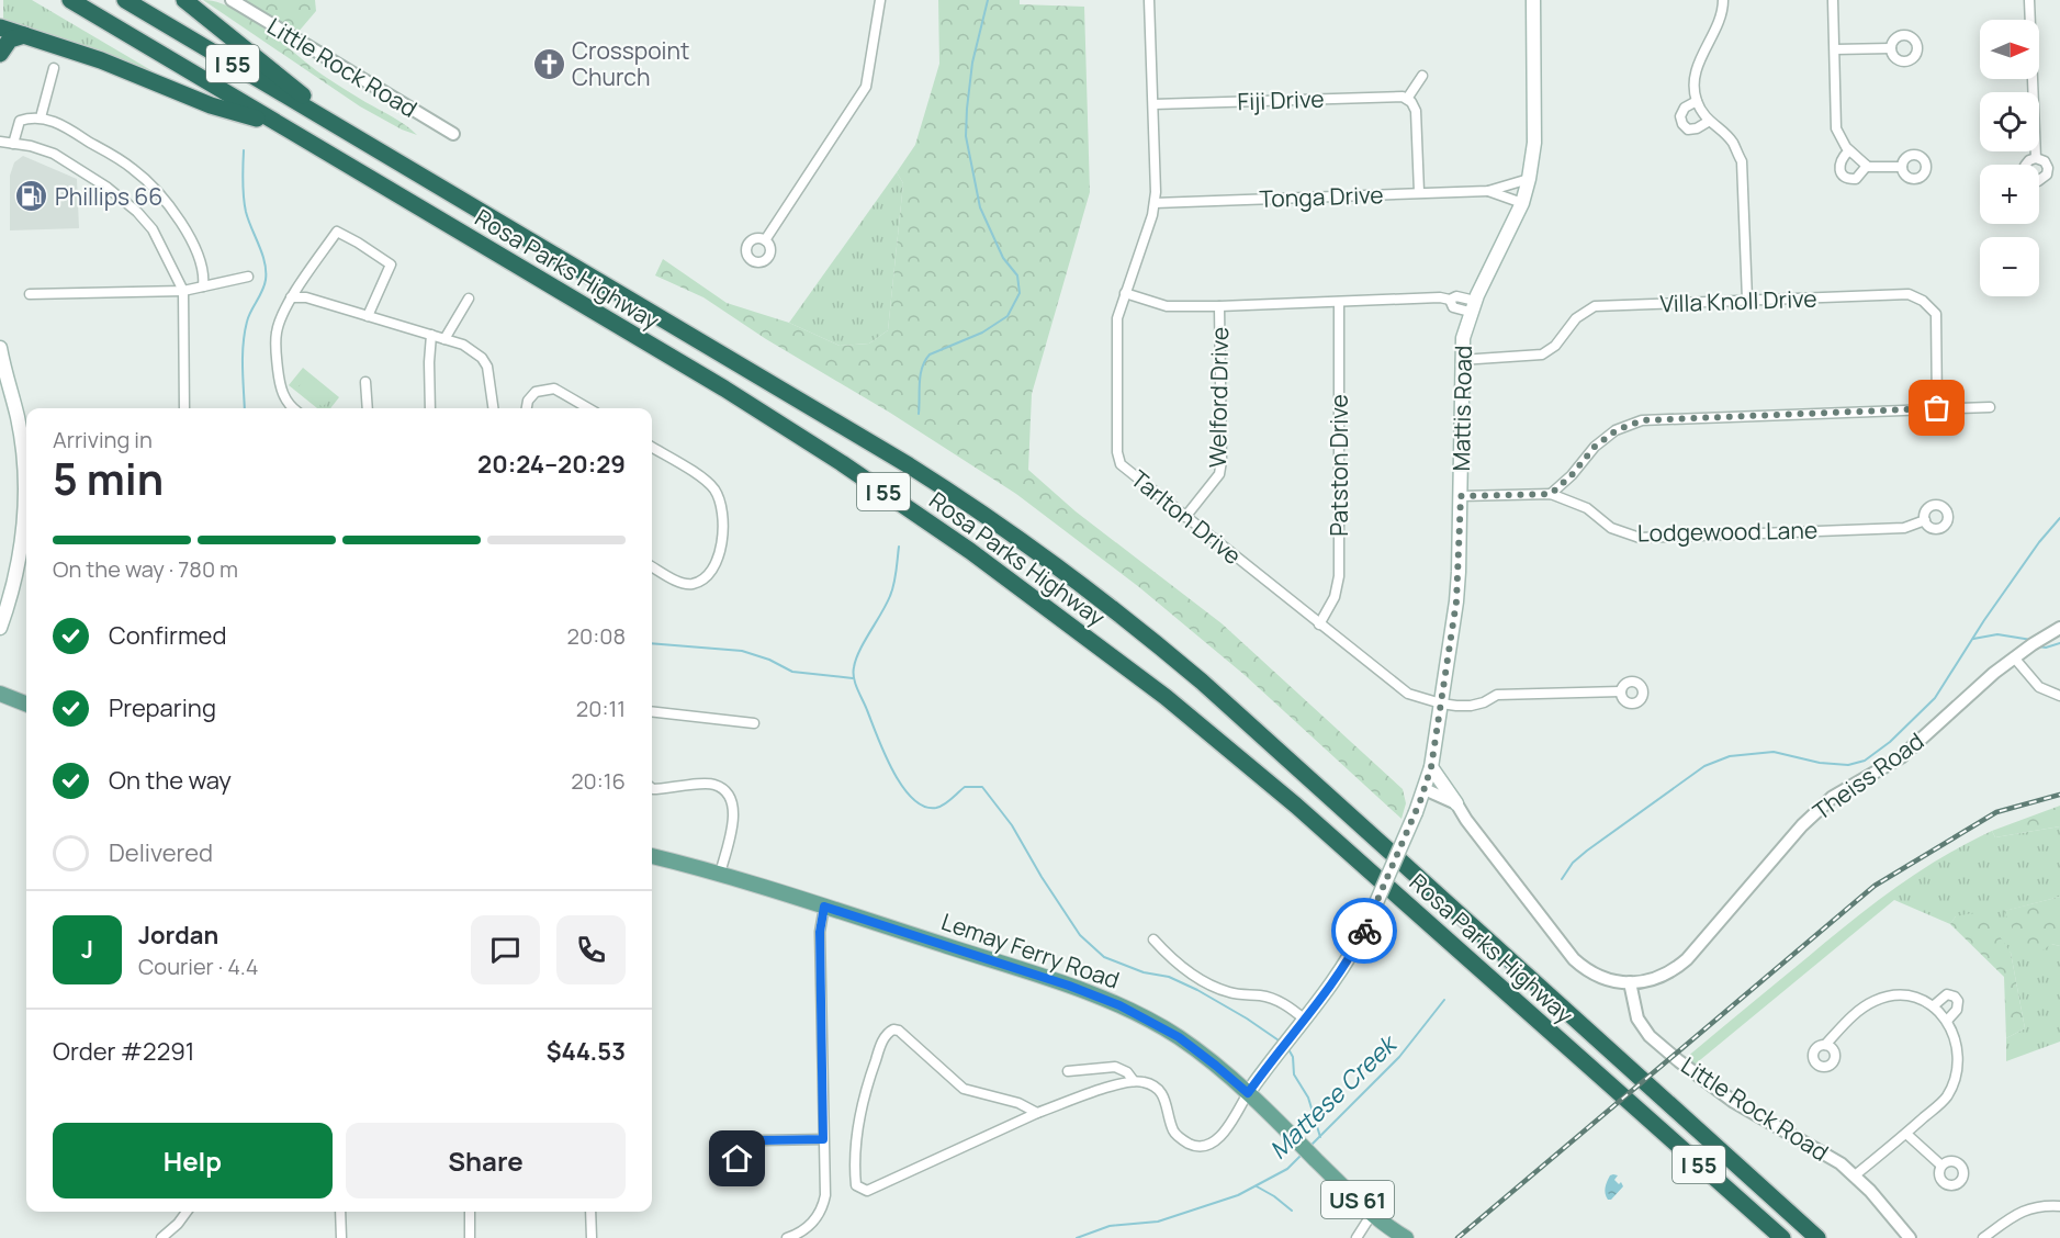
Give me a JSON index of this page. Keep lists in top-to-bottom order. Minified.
{"streets":{"highway":["I 55","Rosa Parks Highway"],"main road":["Mattis Road","Lemay Ferry Road","US 61"],"street":["Little Rock Road","Fiji Drive","Tonga Drive","Villa Knoll Drive","Welford Drive","Patston Drive","Tarlton Drive","Lodgewood Lane","Theiss Road"]},"crossings":[["Little Rock Road","Theiss Road"],["Fiji Drive","Tarlton Drive"],["Tonga Drive","Mattis Road"],["Tonga Drive","Tarlton Drive"],["Villa Knoll Drive","Mattis Road"],["Welford Drive","Tarlton Drive"],["Mattis Road","Tarlton Drive"],["Mattis Road","Lodgewood Lane"],["Mattis Road","Lemay Ferry Road"],["Patston Drive","Tarlton Drive"]],"water":["Mattese Creek"],"places":{"church":["Crosspoint Church"],"fuel station":["Phillips 66"]},"north":"right","page":{"map_buttons":["+","−"],"heading":["5 min","Arriving in","20:24–20:29"],"panel":["Jordan","Courier · 4.4","Order #2291","$44.53"],"bar":"On the way · 780 m","list":[["Confirmed","20:08"],["Preparing","20:11"],["On the way","20:16"],"Delivered"],"round":"J","buttons":["Help","Share"]}}
